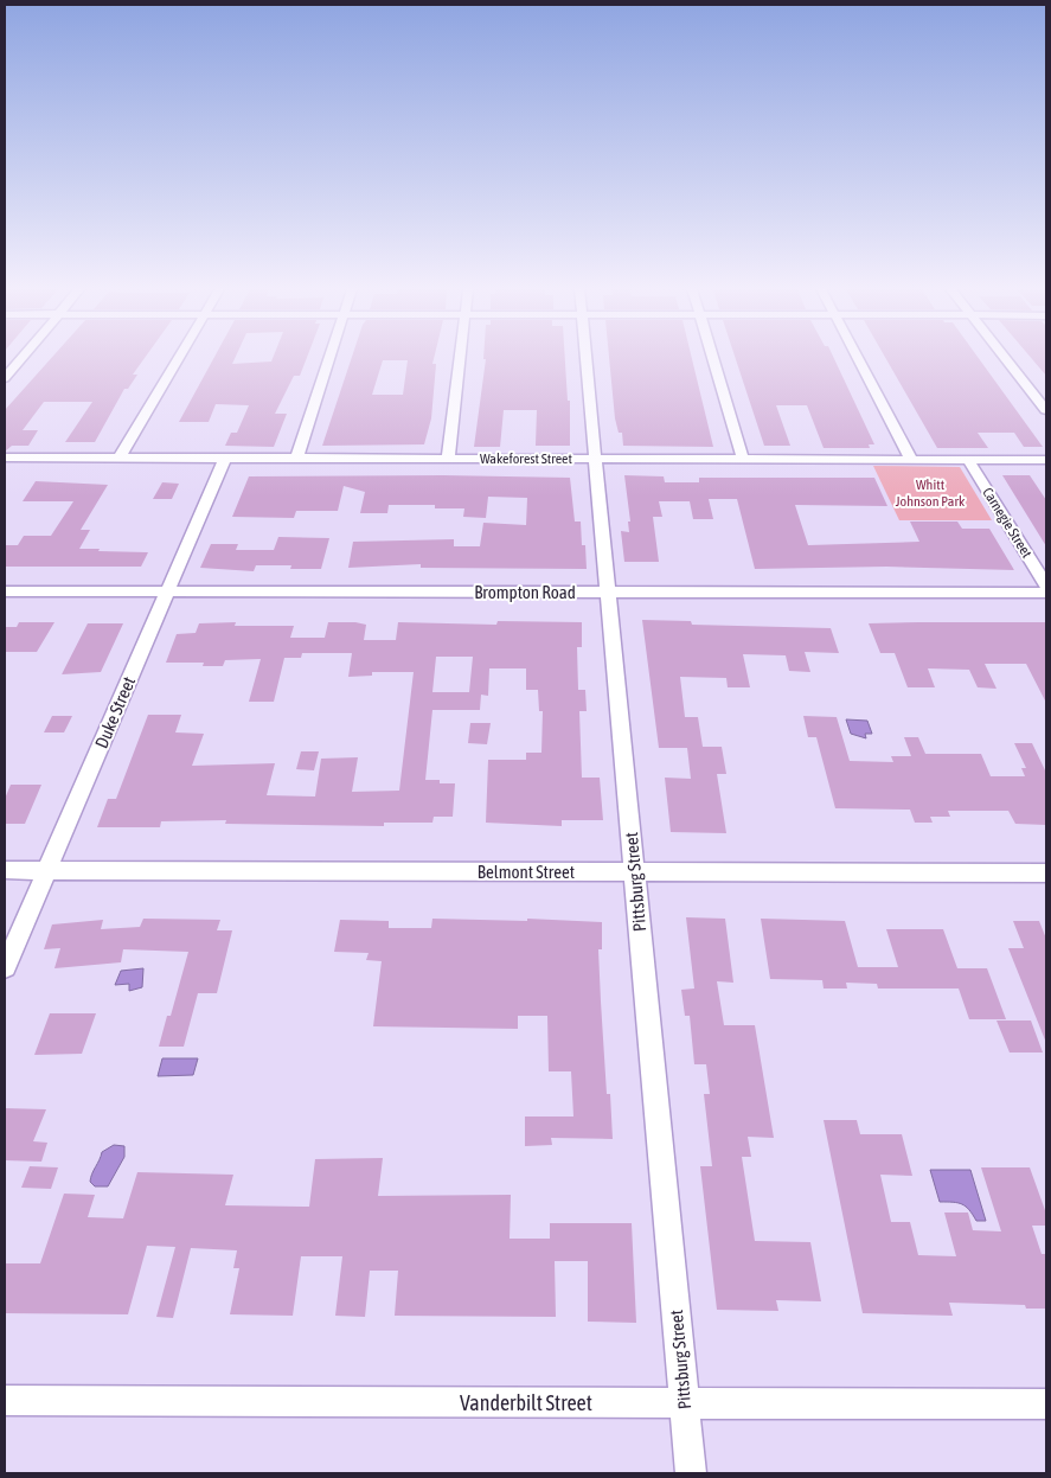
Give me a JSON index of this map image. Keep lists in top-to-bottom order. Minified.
{"streets":{"street":["Wakeforest Street","Carnegie Street","Brompton Road","Duke Street","Belmont Street","Pittsburg Street","Vanderbilt Street"]},"crossings":[["Wakeforest Street","Carnegie Street"],["Wakeforest Street","Duke Street"],["Wakeforest Street","Pittsburg Street"],["Brompton Road","Duke Street"],["Brompton Road","Pittsburg Street"],["Duke Street","Belmont Street"],["Belmont Street","Pittsburg Street"],["Pittsburg Street","Vanderbilt Street"]],"parks":["Whitt Johnson Park"]}
